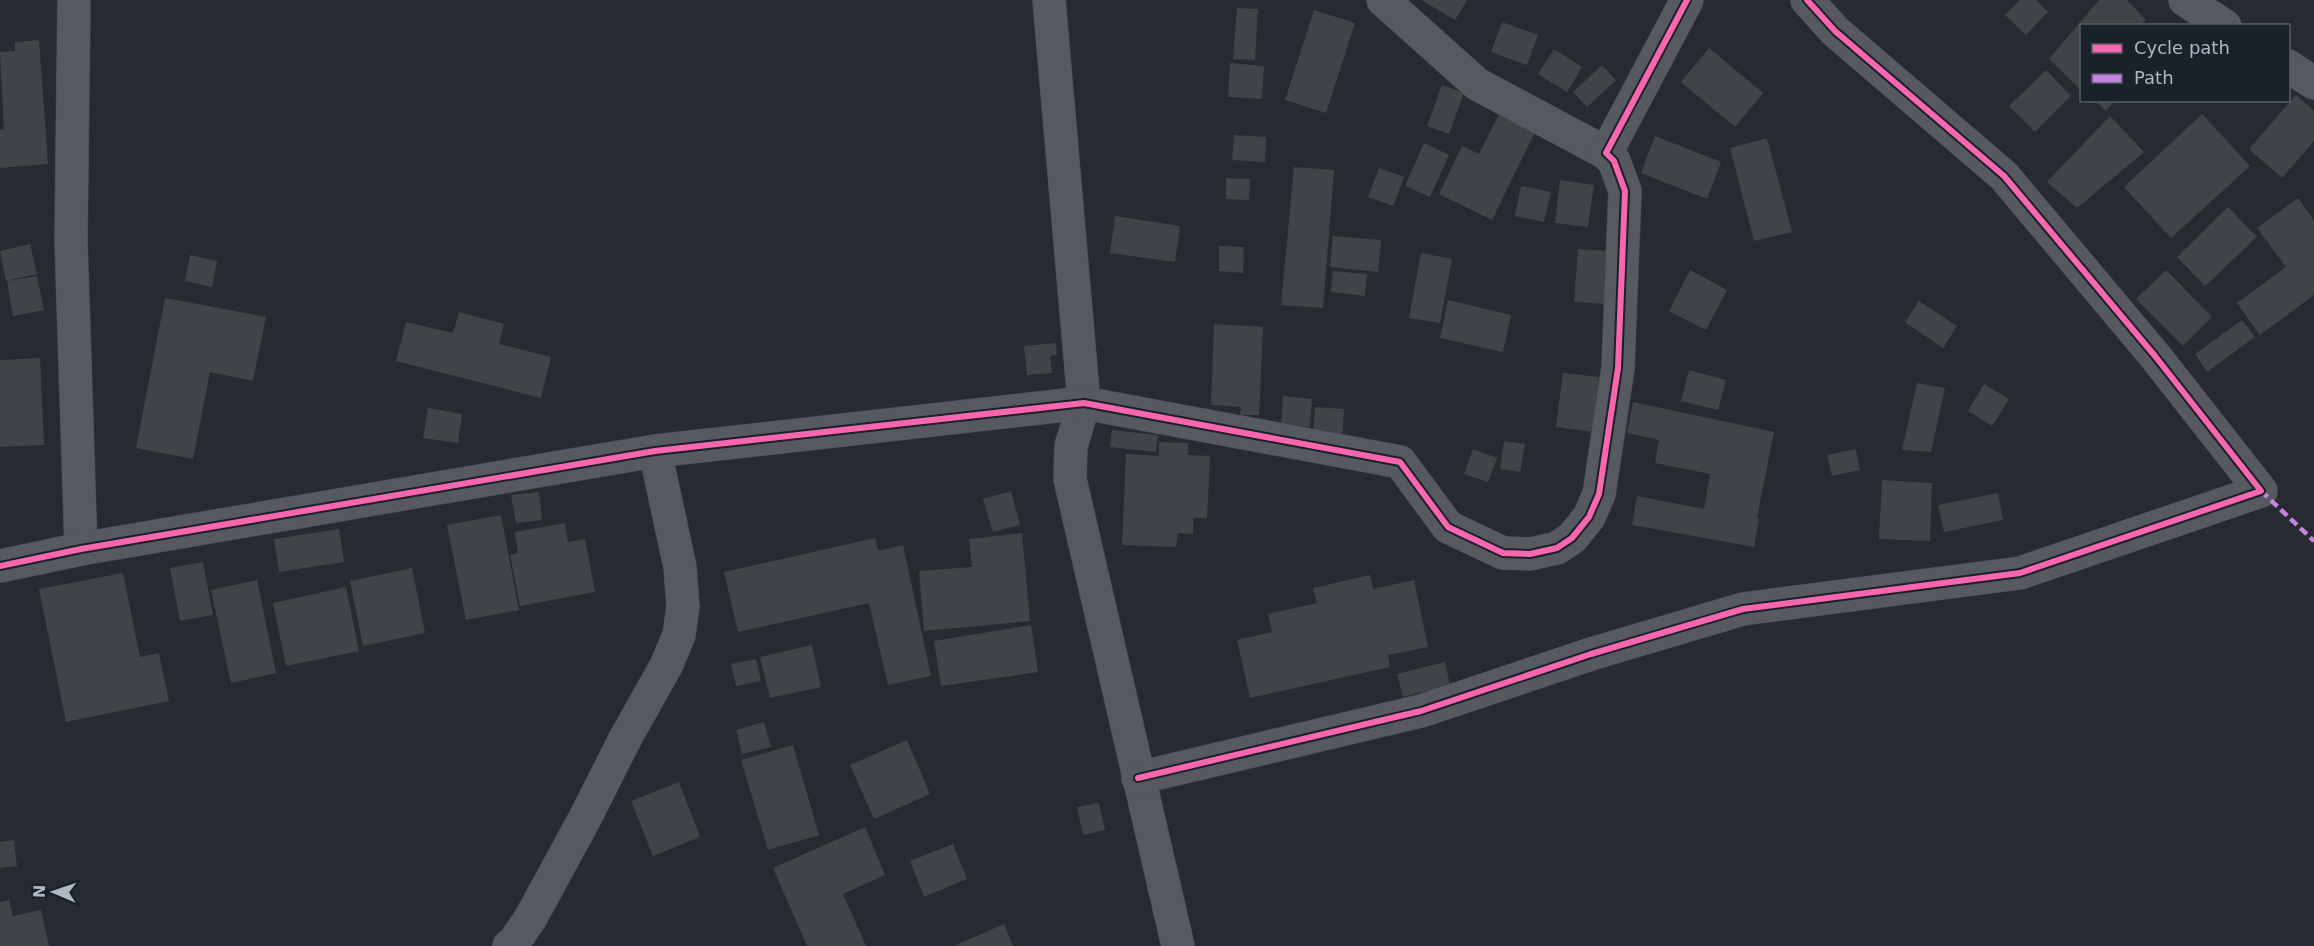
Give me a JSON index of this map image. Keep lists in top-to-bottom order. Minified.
{"legend":["Cycle path","Path"],"north":"left"}
